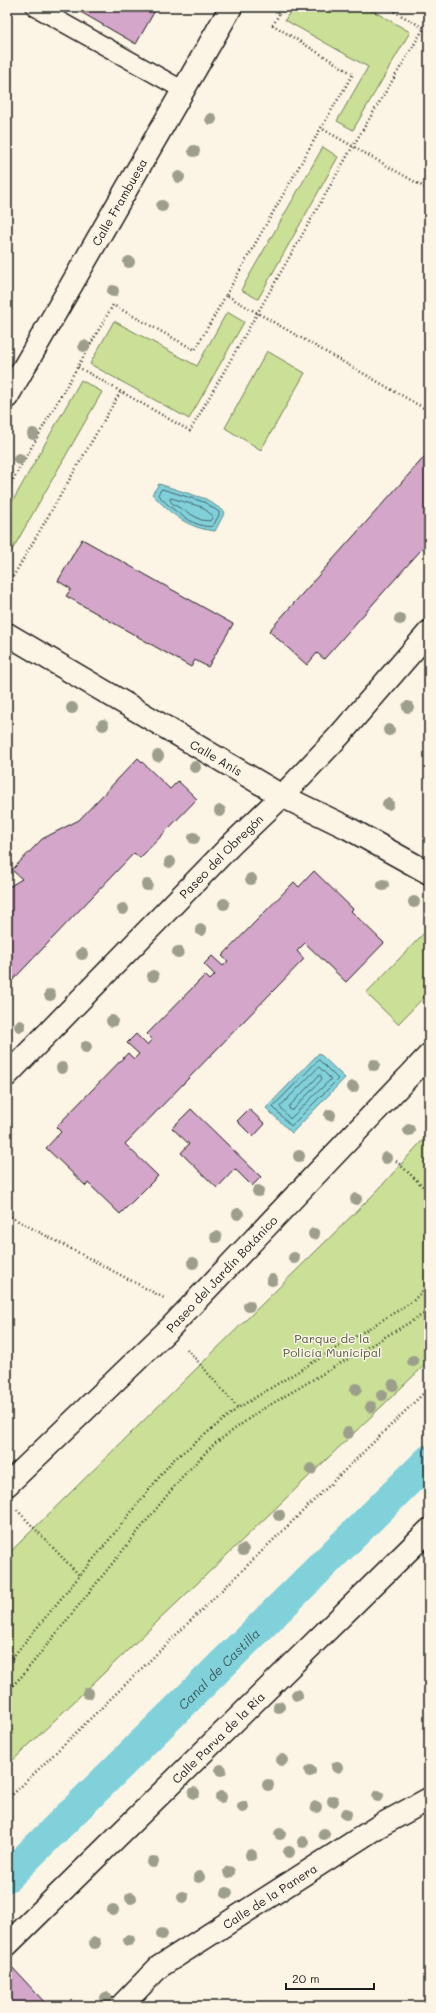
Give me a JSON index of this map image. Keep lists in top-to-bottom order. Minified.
{"streets":{"street":["Calle Frambuesa","Calle Anís","Paseo del Obregón","Paseo del Jardín Botánico","Calle Parva de la Ría","Calle de la Panera"]},"crossings":[["Calle Anís","Paseo del Obregón"]],"water":["Canal de Castilla"],"parks":["Parque de la Policía Municipal"],"scale_bar":"20 m"}
